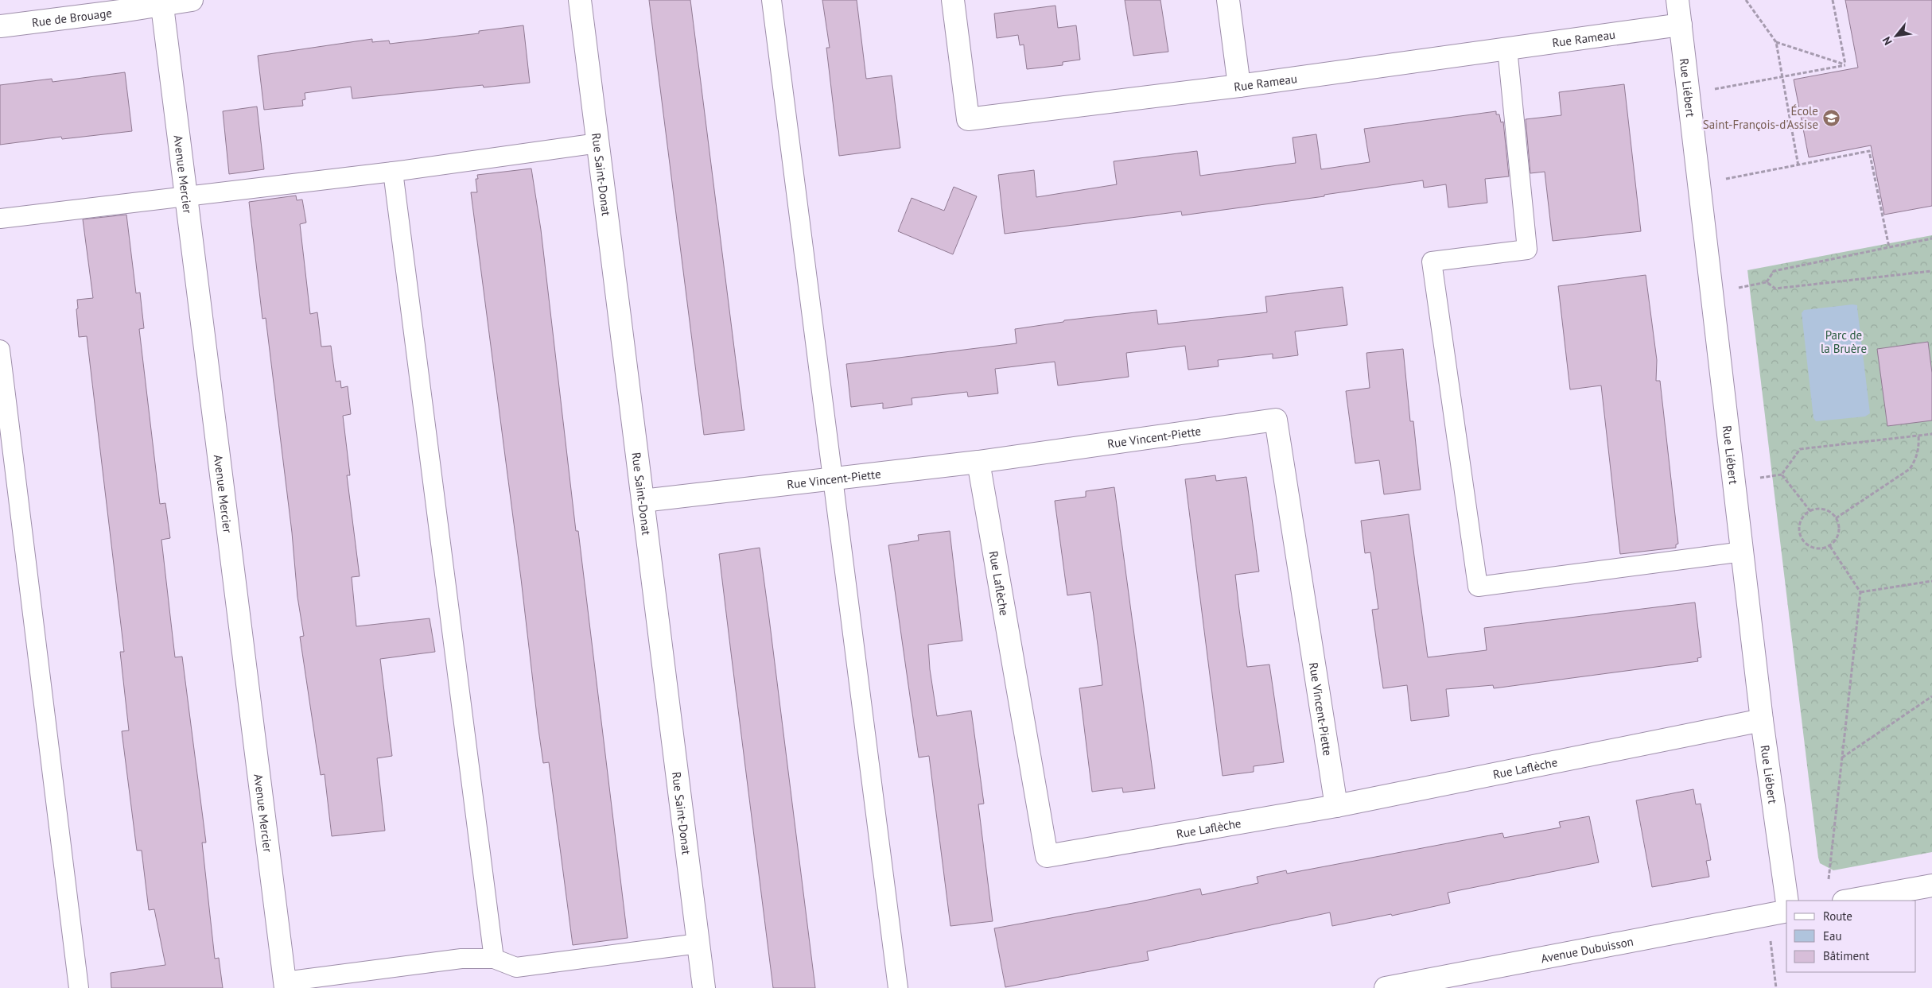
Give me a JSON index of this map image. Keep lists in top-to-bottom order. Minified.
{"streets":{"street":["Rue de Brouage","Rue Rameau","Rue Liébert","Avenue Mercier","Rue Saint-Donat","Rue Vincent-Piette","Rue Laflèche","Avenue Dubuisson"]},"crossings":[["Rue de Brouage","Avenue Mercier"],["Rue Rameau","Rue Liébert"],["Rue Liébert","Rue Laflèche"],["Rue Saint-Donat","Rue Vincent-Piette"],["Rue Vincent-Piette","Rue Laflèche"]],"parks":["Parc de la Bruère"],"places":{"school or university":["École Saint-François-d'Assise"]},"legend":["Route","Eau","Bâtiment"],"north":"bottom left"}
